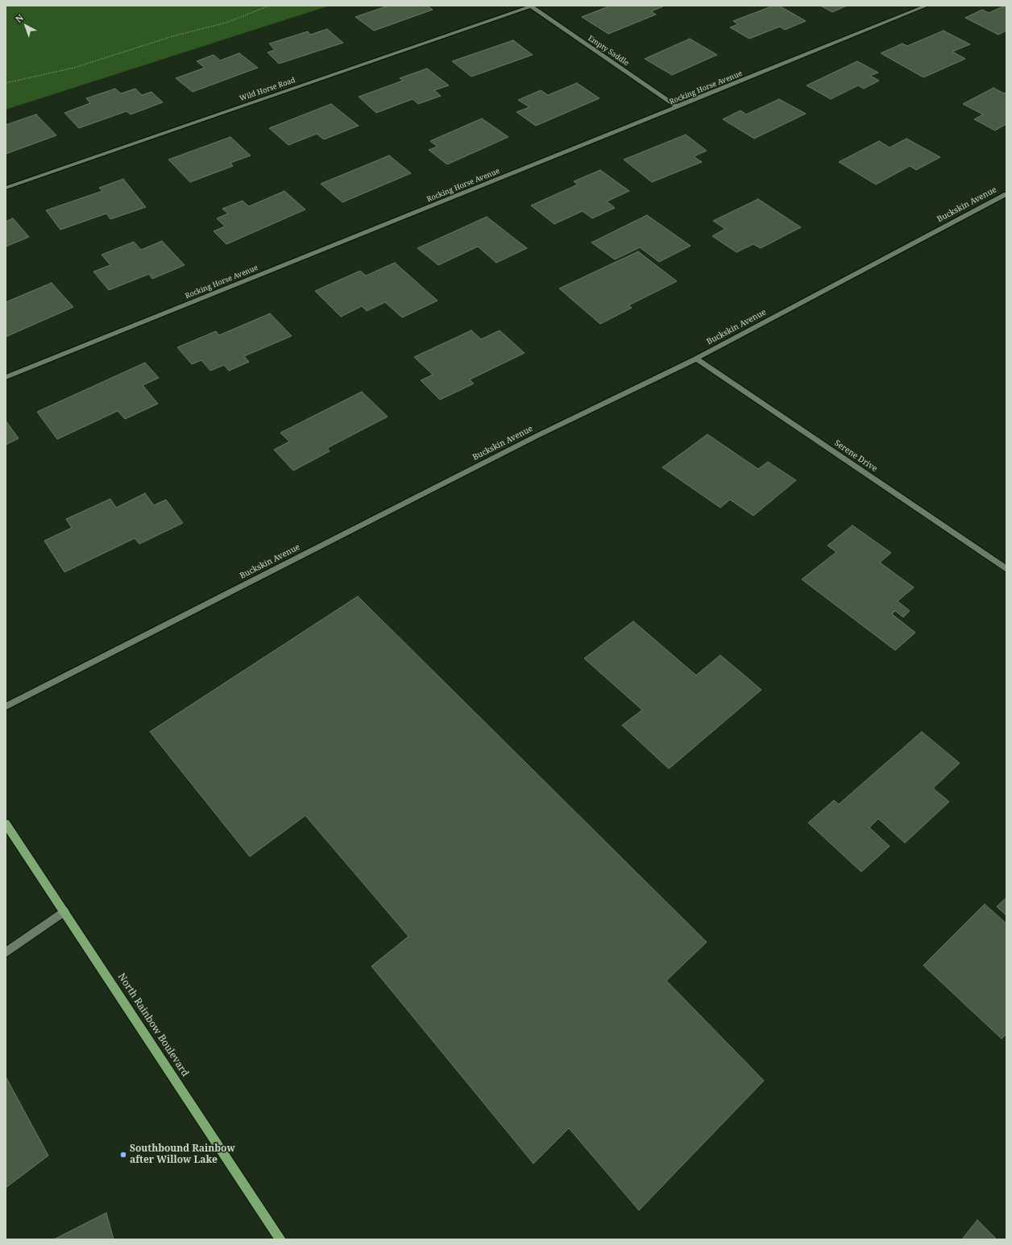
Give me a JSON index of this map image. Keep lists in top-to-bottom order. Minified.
{"streets":{"main road":["North Rainbow Boulevard"],"street":["Empty Saddle","Rocking Horse Avenue","Wild Horse Road","Buckskin Avenue","Serene Drive"]},"crossings":[["Empty Saddle","Rocking Horse Avenue"],["Empty Saddle","Wild Horse Road"],["Buckskin Avenue","Serene Drive"]],"places":["Southbound Rainbow after Willow Lake"],"north":"top left"}
